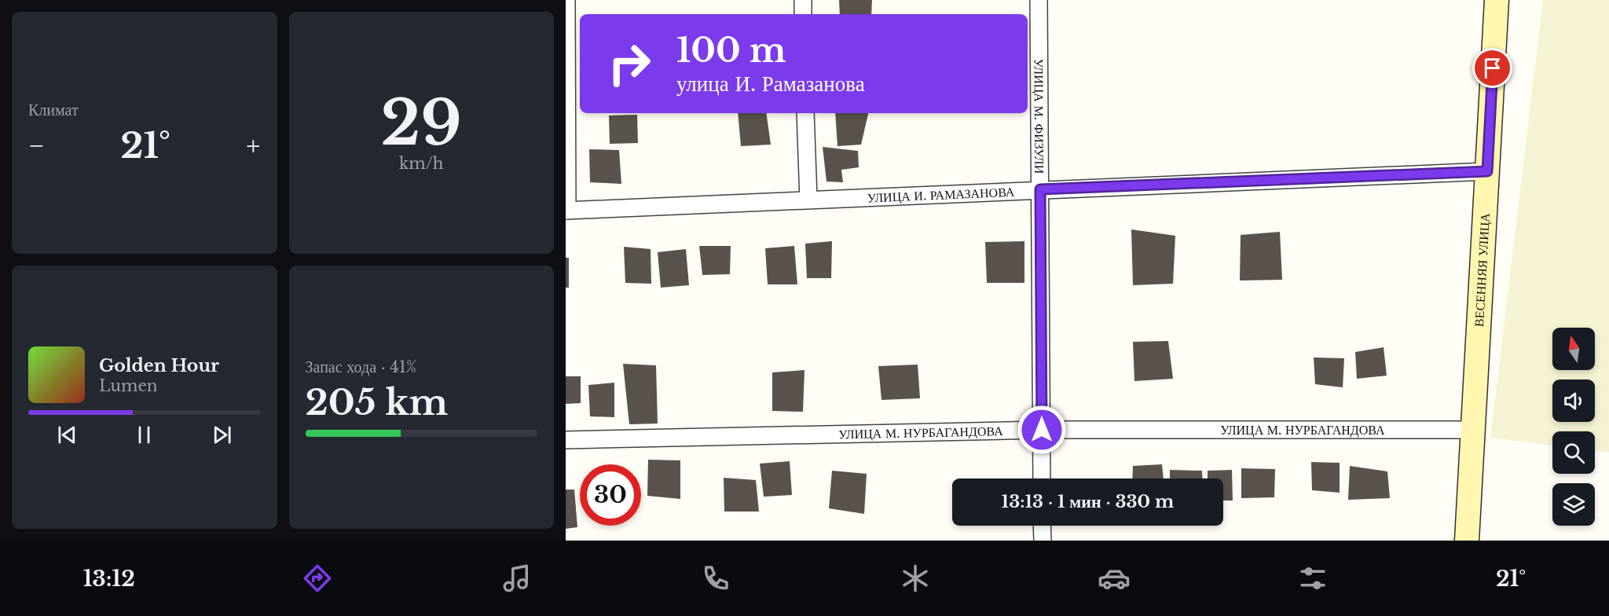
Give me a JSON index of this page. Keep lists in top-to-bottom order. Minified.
{"streets":{"street":["УЛИЦА М. ФИЗУЛИ","УЛИЦА И. РАМАЗАНОВА","ВЕСЕННЯЯ УЛИЦА","УЛИЦА М. НУРБАГАНДОВА"]},"crossings":[["УЛИЦА М. ФИЗУЛИ","УЛИЦА И. РАМАЗАНОВА"],["УЛИЦА М. ФИЗУЛИ","УЛИЦА М. НУРБАГАНДОВА"],["УЛИЦА И. РАМАЗАНОВА","ВЕСЕННЯЯ УЛИЦА"],["ВЕСЕННЯЯ УЛИЦА","УЛИЦА М. НУРБАГАНДОВА"]],"north":"top","page":{"tile":["Климат",["29","km/h"],["Запас хода · 41%","205 km"]],"turn":["100 m","улица И. Рамазанова"],"heat":["−","21°","+"],"song":["Golden Hour","Lumen"],"limit":"30","trip":"13:13 · 1 мин · 330 m","tabs":["13:12","21°"]}}
